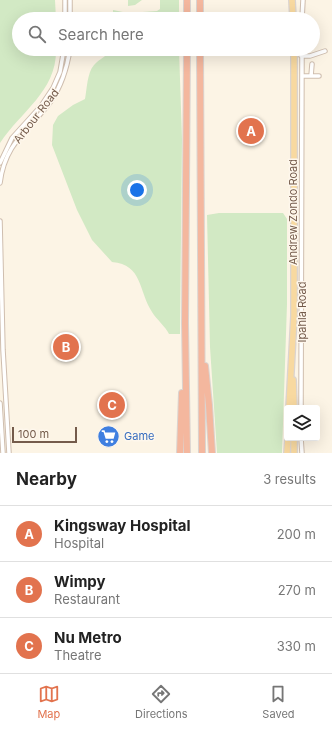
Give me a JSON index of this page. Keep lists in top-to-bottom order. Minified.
{"streets":{"main road":["Andrew Zondo Road"],"street":["Arbour Road","Ipahla Road"]},"places":{"supermarket":["Game"]},"scale_bar":"100 m","page":{"search":"Search here","pins":["A","B","C"],"scale":"100 m","heading":["Nearby","3 results"],"list":[{"mark":"A","name":"Kingsway Hospital","note":"Hospital","value":"200 m"},{"mark":"B","name":"Wimpy","note":"Restaurant","value":"270 m"},{"mark":"C","name":"Nu Metro","note":"Theatre","value":"330 m"}],"nav":["Map","Directions","Saved"]}}
